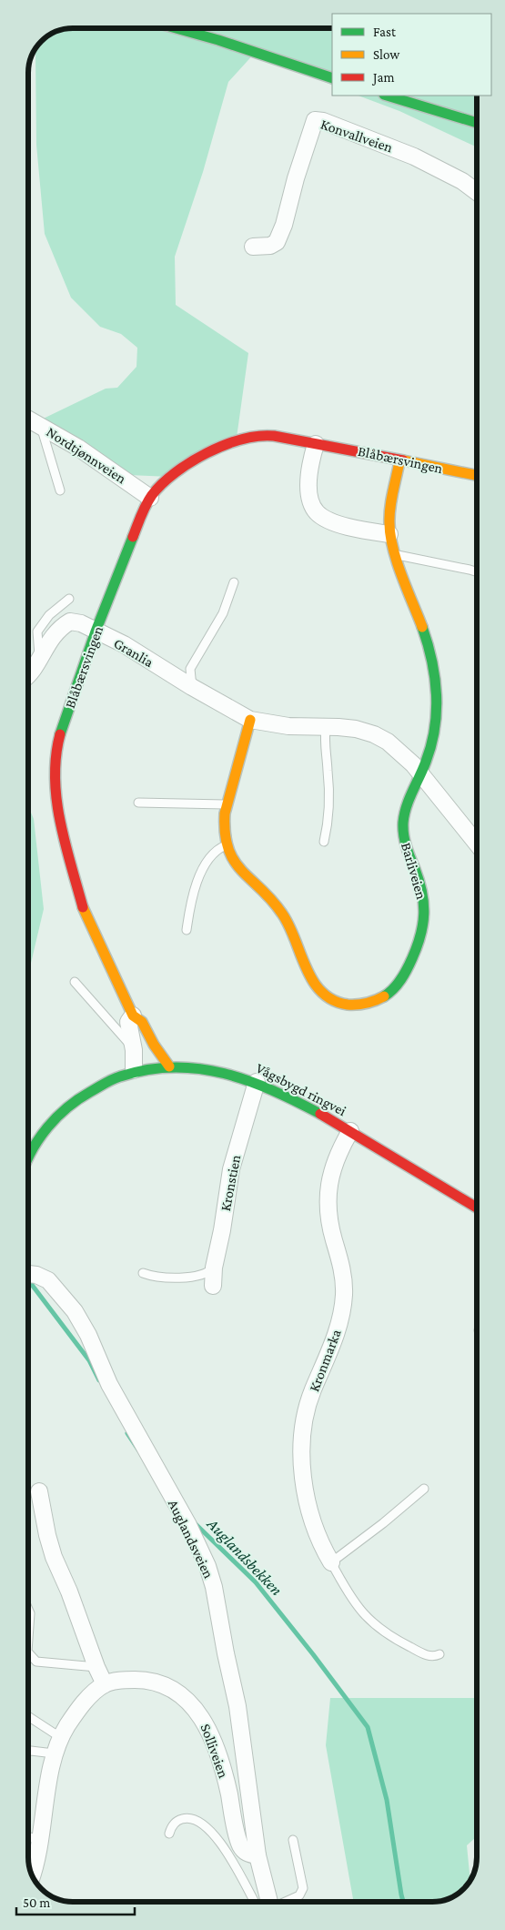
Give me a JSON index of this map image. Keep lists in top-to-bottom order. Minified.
{"streets":{"street":["Konvallveien","Nordtjønnveien","Blåbærsvingen","Granlia","Barliveien","Vågsbygd ringvei","Kronstien","Kronmarka","Auglandsveien","Solliveien"]},"crossings":[["Nordtjønnveien","Blåbærsvingen"],["Blåbærsvingen","Granlia"],["Blåbærsvingen","Barliveien"],["Blåbærsvingen","Vågsbygd ringvei"],["Granlia","Barliveien"],["Vågsbygd ringvei","Kronstien"],["Vågsbygd ringvei","Kronmarka"],["Auglandsveien","Solliveien"]],"water":["Auglandsbekken"],"legend":["Fast","Slow","Jam"],"scale_bar":"50 m"}
